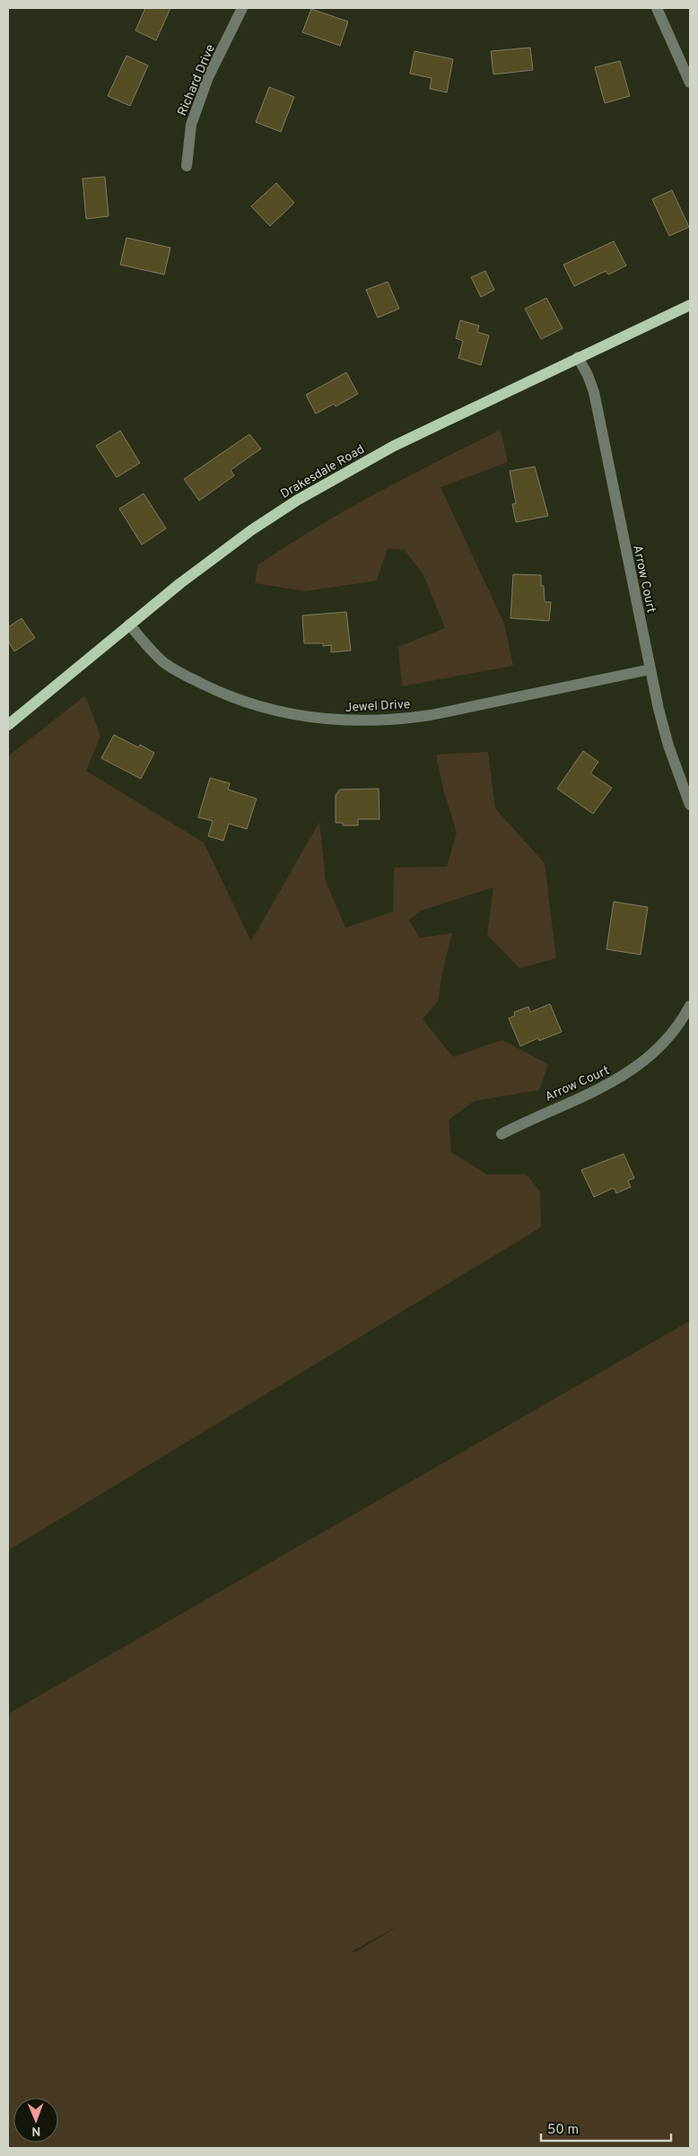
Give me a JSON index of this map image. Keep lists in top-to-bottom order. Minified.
{"streets":{"main road":["Drakesdale Road"],"street":["Richard Drive","Arrow Court","Jewel Drive"]},"crossings":[["Drakesdale Road","Arrow Court"],["Drakesdale Road","Jewel Drive"],["Arrow Court","Jewel Drive"]],"scale_bar":"50 m","north":"bottom"}
